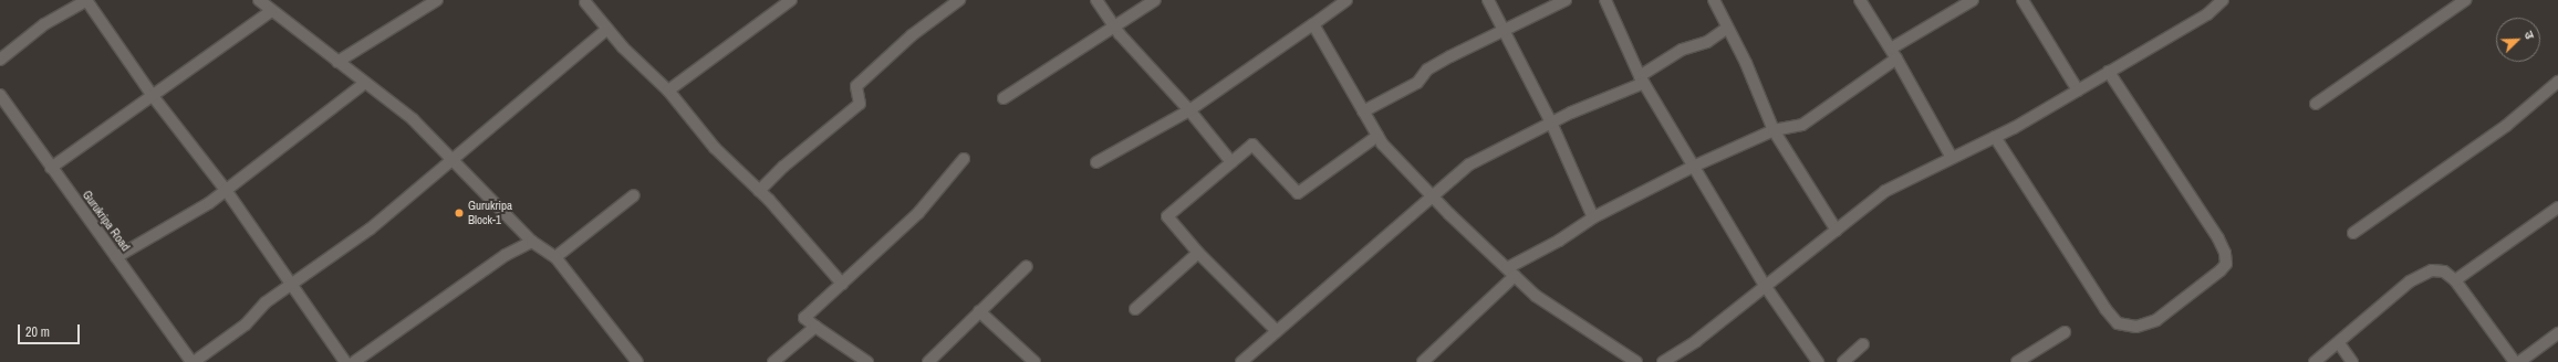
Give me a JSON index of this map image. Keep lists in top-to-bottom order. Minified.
{"streets":{"street":["Gurukripa Road"]},"places":["Gurukripa Block-1"],"scale_bar":"20 m","north":"top right"}
